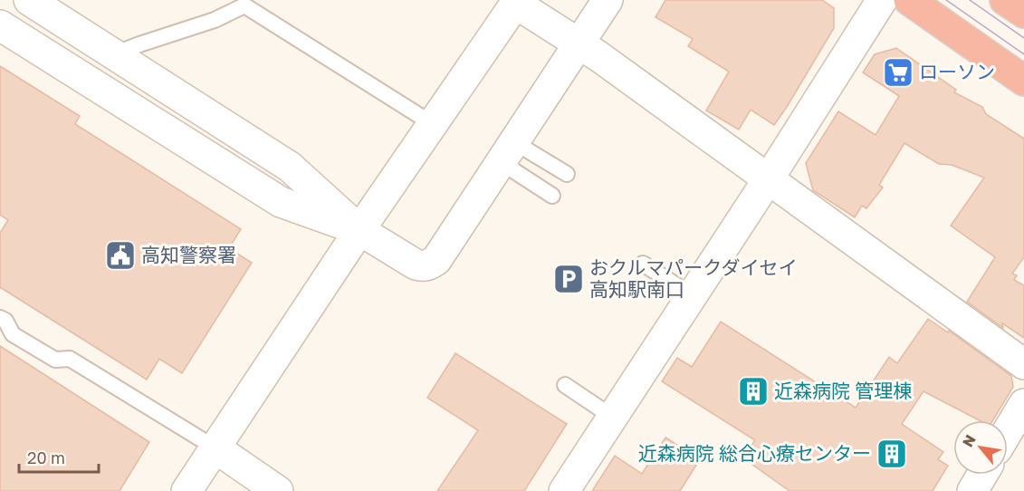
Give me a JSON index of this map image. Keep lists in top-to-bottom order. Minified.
{"places":{"supermarket":["ローソン"],"public building":["高知警察署"],"parking":["おクルマパークダイセイ 高知駅南口"],"building":["近森病院 管理棟","近森病院 総合心療センター"]},"scale_bar":"20 m","north":"top left"}
